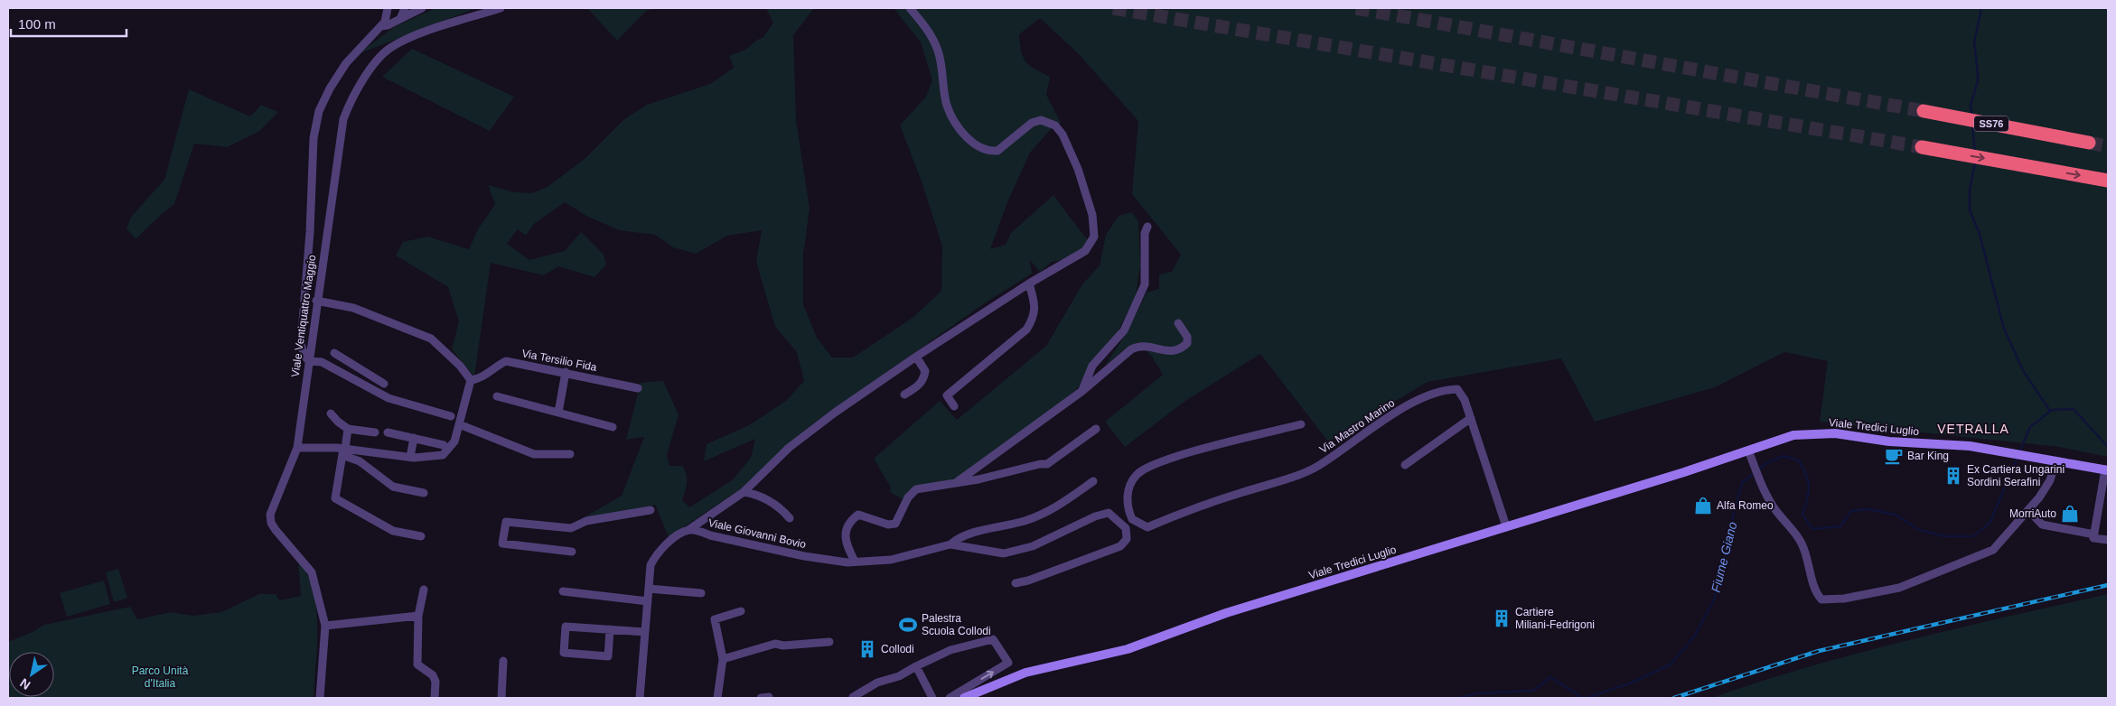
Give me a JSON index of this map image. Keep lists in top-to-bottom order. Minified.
{"streets":{"highway":["SS76"],"main road":["Viale Tredici Luglio"],"street":["Viale Ventiquattro Maggio","Via Tersilio Fida","Via Mastro Marino","Viale Giovanni Bovio"]},"crossings":[["Via Mastro Marino","Viale Tredici Luglio"]],"districts":["VETRALLA"],"water":["Fiume Giano"],"parks":["Parco Unità d'Italia"],"places":{"cafe":["Bar King"],"building":["Ex Cartiera Ungarini Sordini Serafini","Cartiere Miliani-Fedrigoni","Collodi"],"shop":["Alfa Romeo","MorriAuto"],"sports":["Palestra Scuola Collodi"]},"scale_bar":"100 m","north":"bottom left"}
